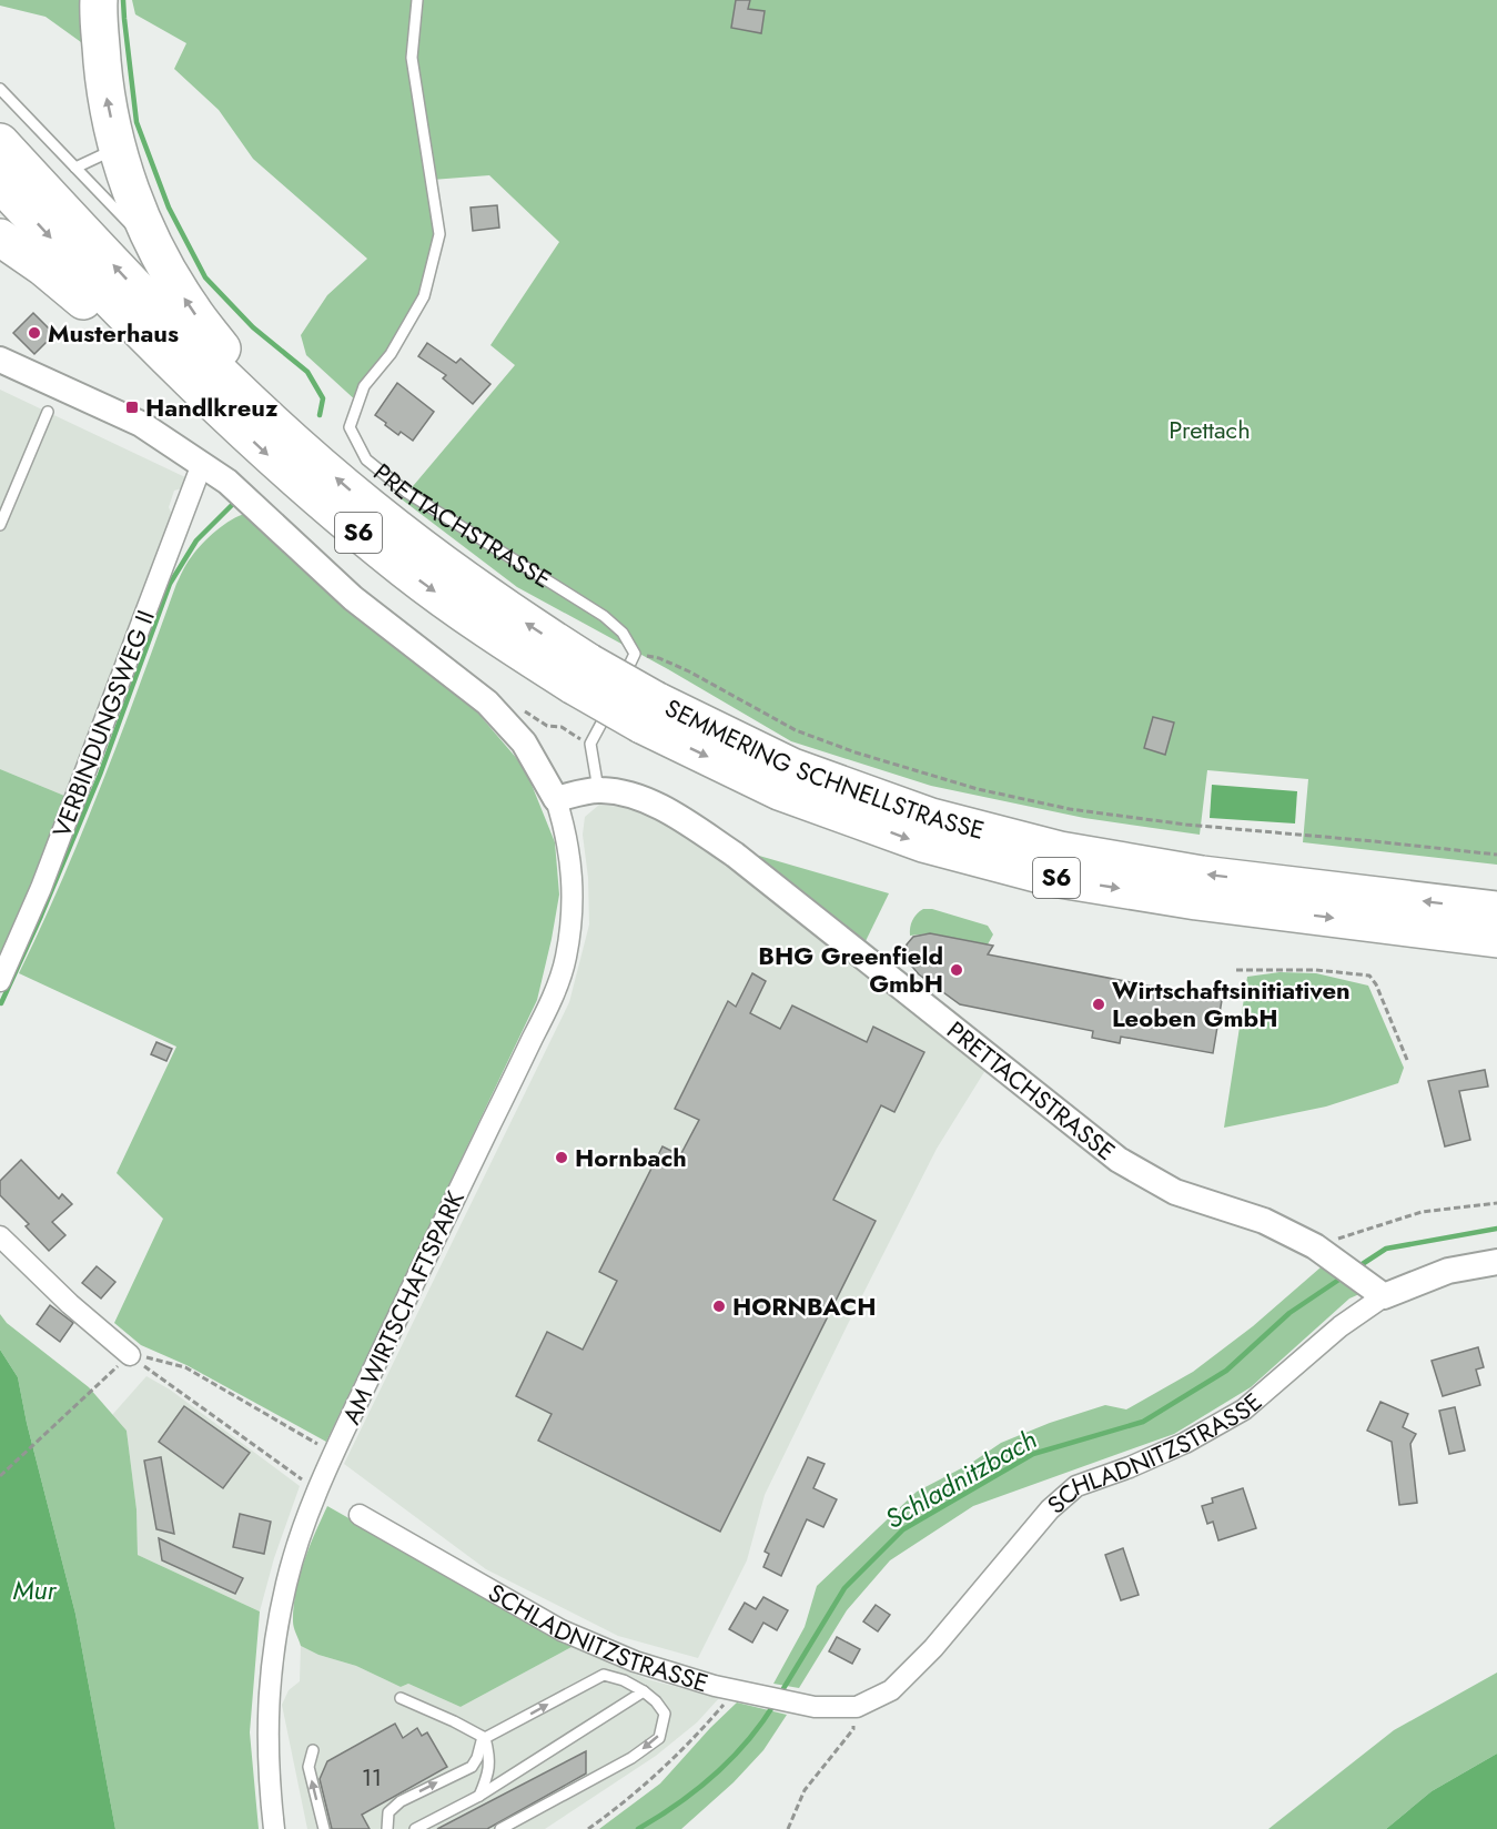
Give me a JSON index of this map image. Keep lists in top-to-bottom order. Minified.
{"streets":{"highway":["S6","SEMMERING SCHNELLSTRASSE"],"street":["PRETTACHSTRASSE","VERBINDUNGSWEG II","AM WIRTSCHAFTSPARK","SCHLADNITZSTRASSE"]},"crossings":[["PRETTACHSTRASSE","AM WIRTSCHAFTSPARK"],["PRETTACHSTRASSE","SCHLADNITZSTRASSE"]],"water":["Schladnitzbach","Mur"],"parks":["Prettach"],"places":{"other":["Musterhaus","BHG Greenfield GmbH","Wirtschaftsinitiativen Leoben GmbH","Hornbach","HORNBACH"],"transit":["Handlkreuz"]},"house_numbers":["11"]}
